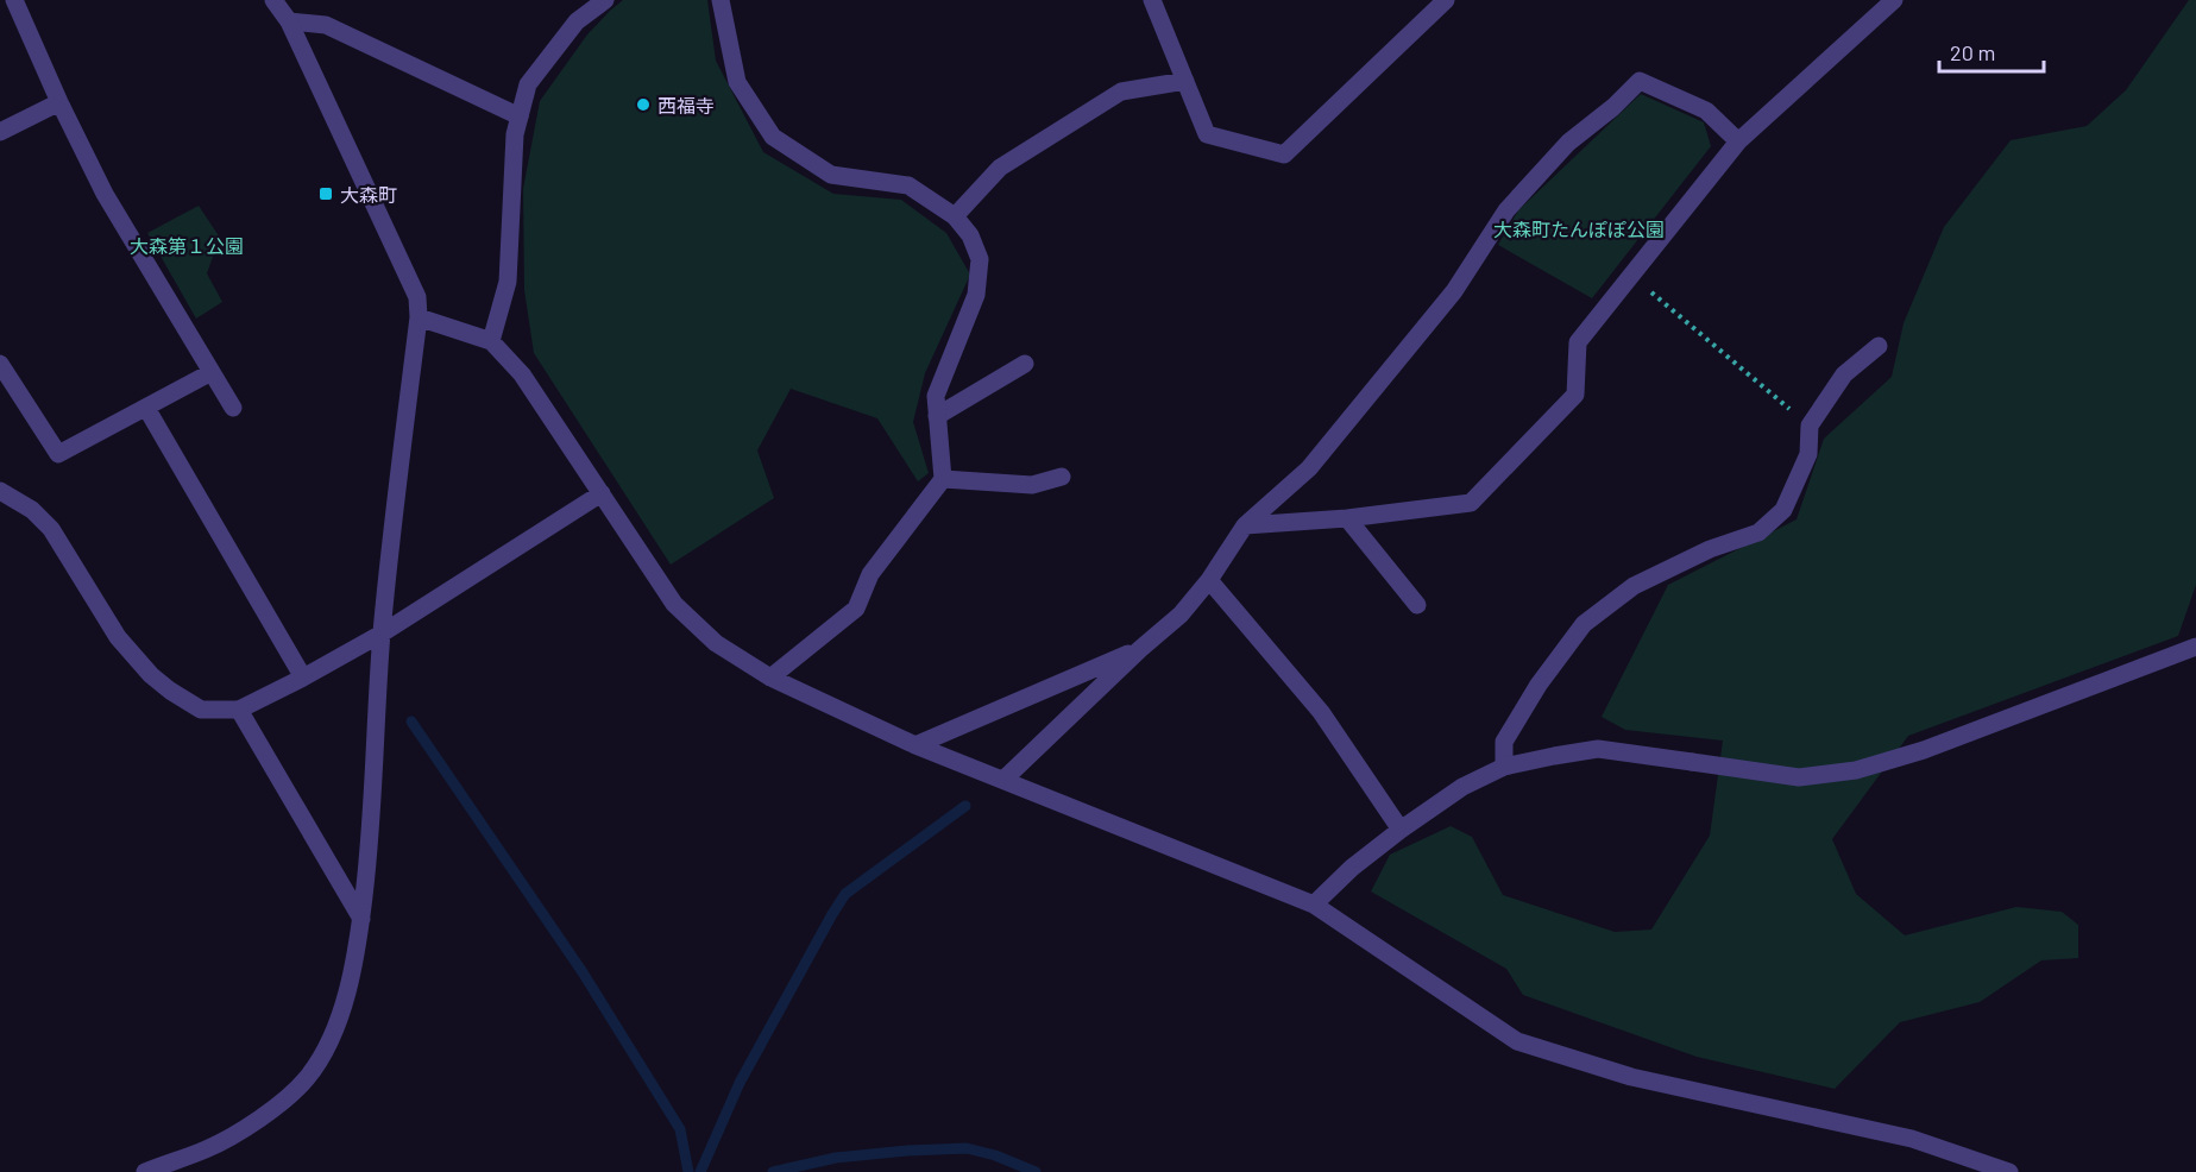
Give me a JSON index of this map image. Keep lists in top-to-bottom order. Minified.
{"parks":["大森町たんぽぽ公園","大森第１公園"],"places":{"other":["西福寺"],"transit":["大森町"]},"scale_bar":"20 m"}
